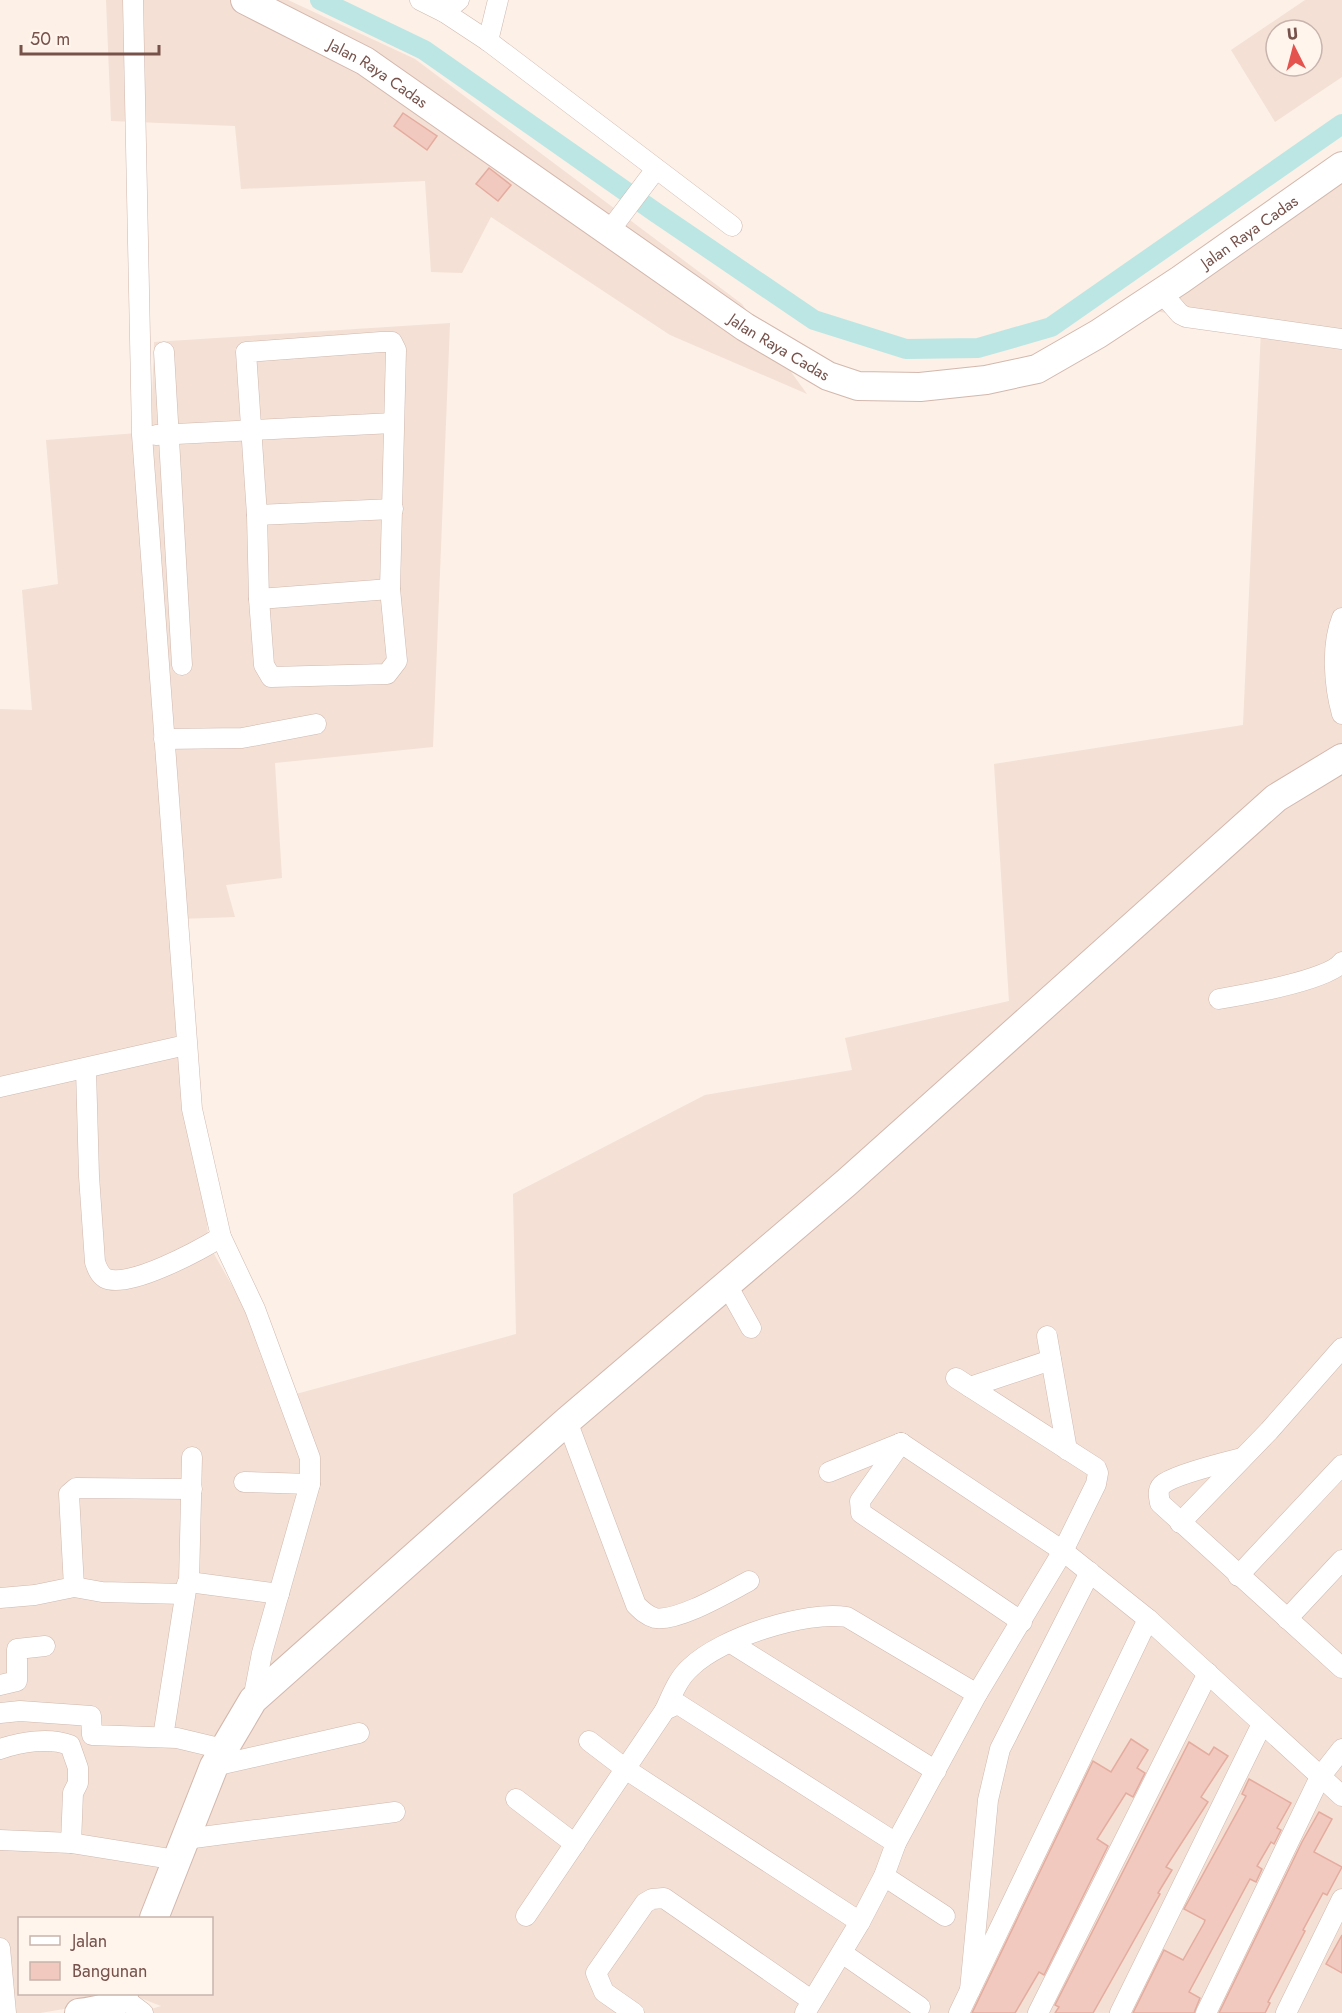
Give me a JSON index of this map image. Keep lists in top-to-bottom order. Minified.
{"streets":{"street":["Jalan Raya Cadas"]},"legend":["Jalan","Bangunan"],"scale_bar":"50 m","north":"top"}
